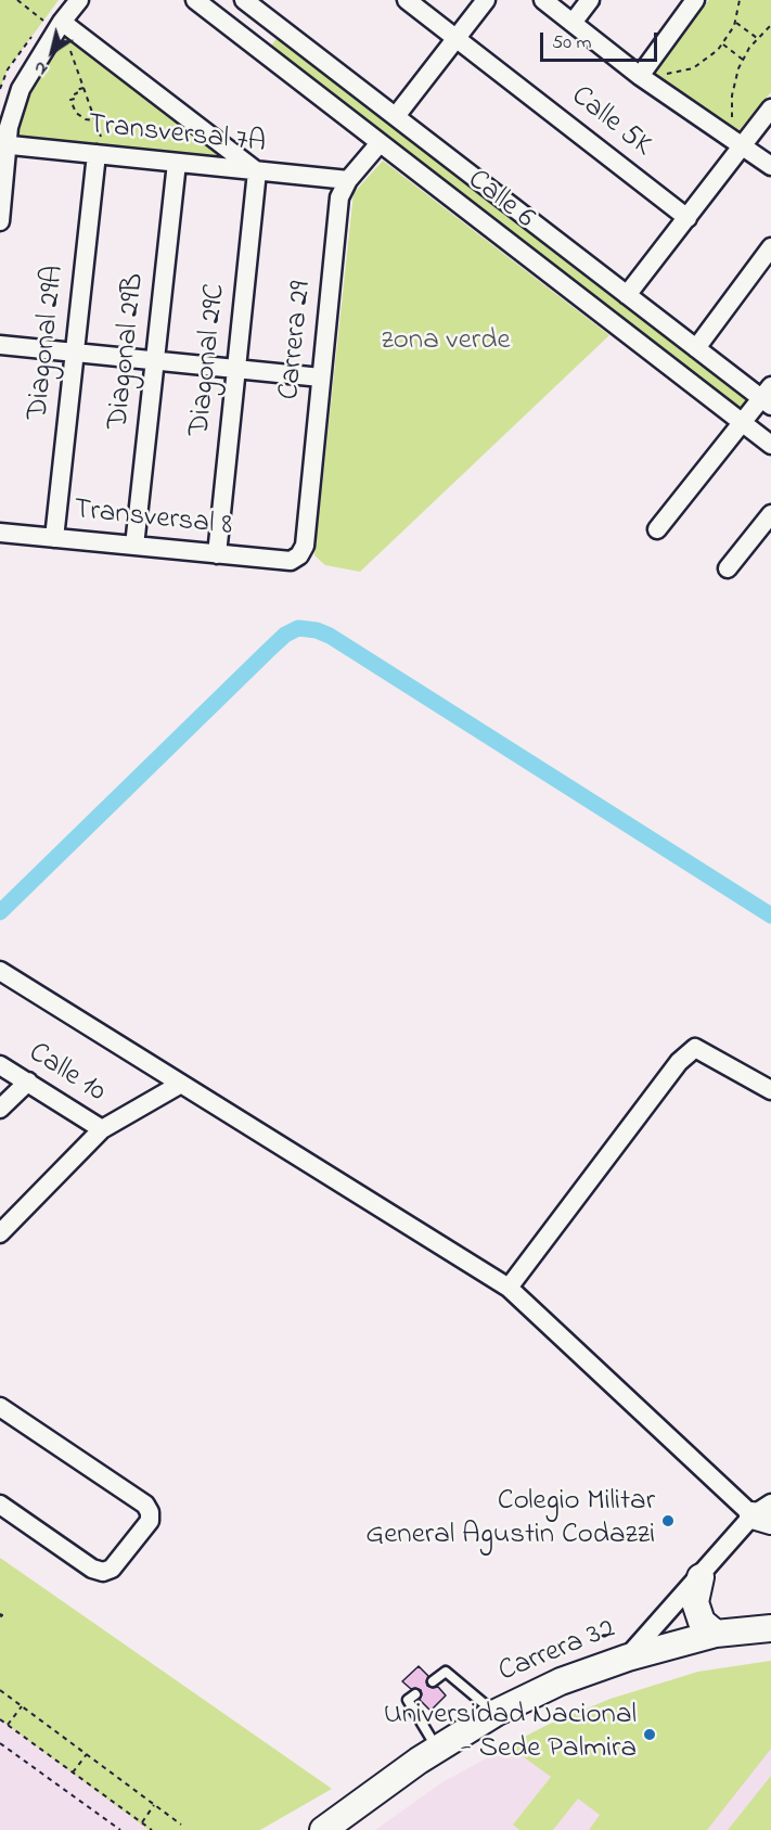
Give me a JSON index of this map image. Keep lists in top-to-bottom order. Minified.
{"streets":{"street":["Calle 5K","Transversal 7A","Calle 6","Carrera 29","Diagonal 29A","Diagonal 29B","Diagonal 29C","Transversal 8","Calle 10","Carrera 32"]},"crossings":[["Transversal 7A","Carrera 29"],["Transversal 7A","Diagonal 29A"],["Transversal 7A","Diagonal 29B"],["Transversal 7A","Diagonal 29C"],["Calle 6","Carrera 29"],["Carrera 29","Transversal 8"],["Diagonal 29A","Transversal 8"],["Diagonal 29B","Transversal 8"],["Diagonal 29C","Transversal 8"]],"parks":["zona verde"],"places":["Colegio Militar General Agustin Codazzi","Universidad Nacional - Sede Palmira"],"scale_bar":"50 m","north":"bottom left"}
